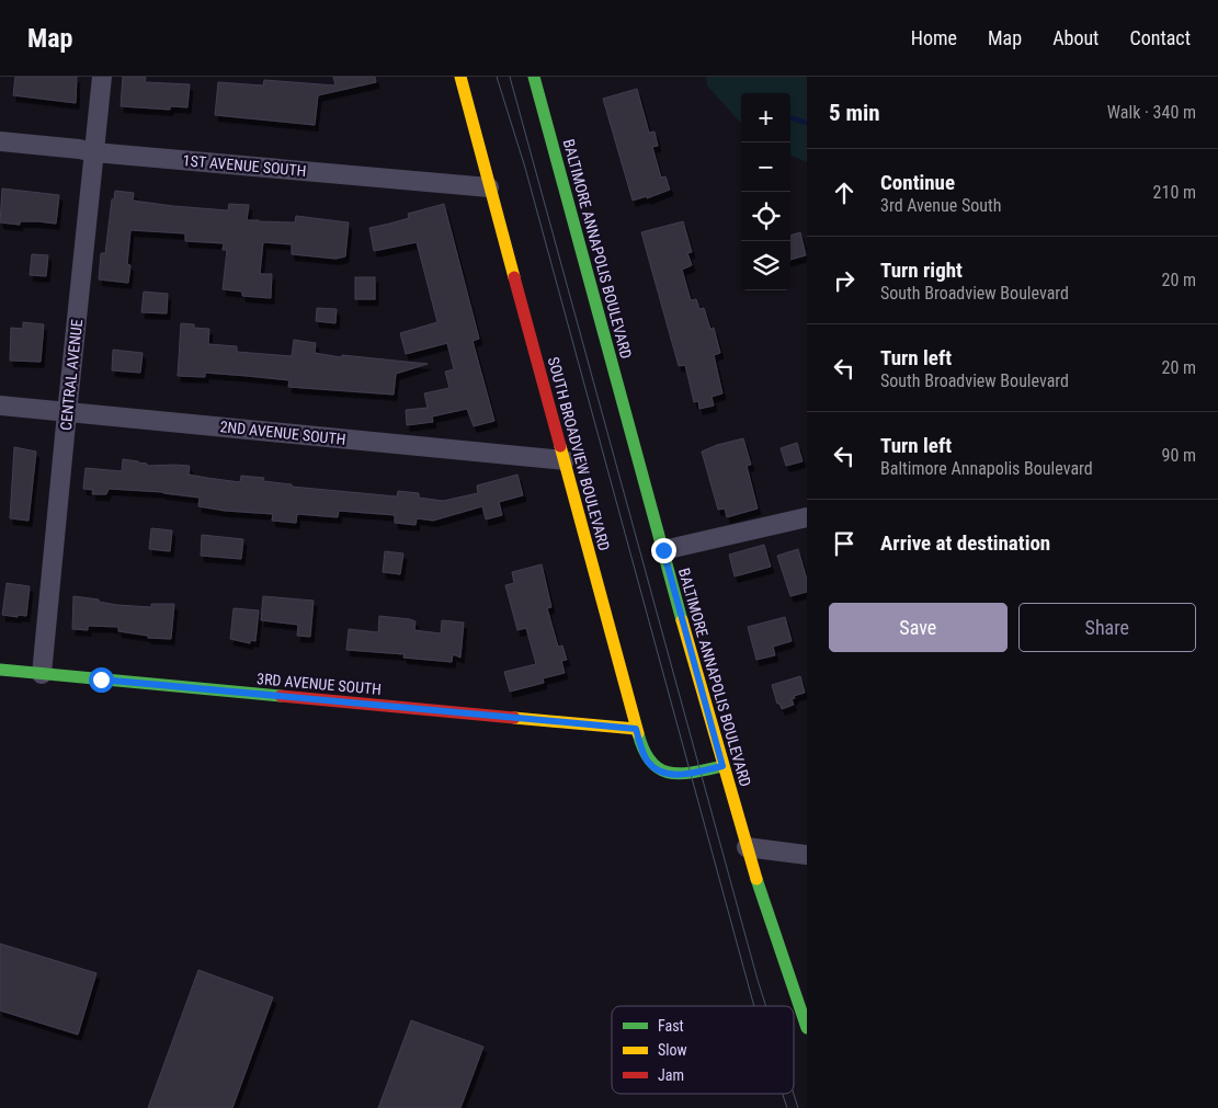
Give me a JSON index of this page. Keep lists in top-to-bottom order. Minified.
{"streets":{"street":["1ST AVENUE SOUTH","BALTIMORE ANNAPOLIS BOULEVARD","CENTRAL AVENUE","2ND AVENUE SOUTH","SOUTH BROADVIEW BOULEVARD","3RD AVENUE SOUTH"]},"crossings":[["1ST AVENUE SOUTH","CENTRAL AVENUE"],["1ST AVENUE SOUTH","SOUTH BROADVIEW BOULEVARD"],["BALTIMORE ANNAPOLIS BOULEVARD","SOUTH BROADVIEW BOULEVARD"],["CENTRAL AVENUE","2ND AVENUE SOUTH"],["CENTRAL AVENUE","3RD AVENUE SOUTH"],["2ND AVENUE SOUTH","SOUTH BROADVIEW BOULEVARD"],["SOUTH BROADVIEW BOULEVARD","3RD AVENUE SOUTH"]],"legend":["Fast","Slow","Jam"],"page":{"header":"Map","nav":["Home","Map","About","Contact"],"heading":["5 min","Walk · 340 m"],"map_buttons":["+","−"],"list":[["Continue","3rd Avenue South","210 m"],["Turn right","South Broadview Boulevard","20 m"],["Turn left","South Broadview Boulevard","20 m"],["Turn left","Baltimore Annapolis Boulevard","90 m"],"Arrive at destination"],"buttons":["Save","Share"]}}
